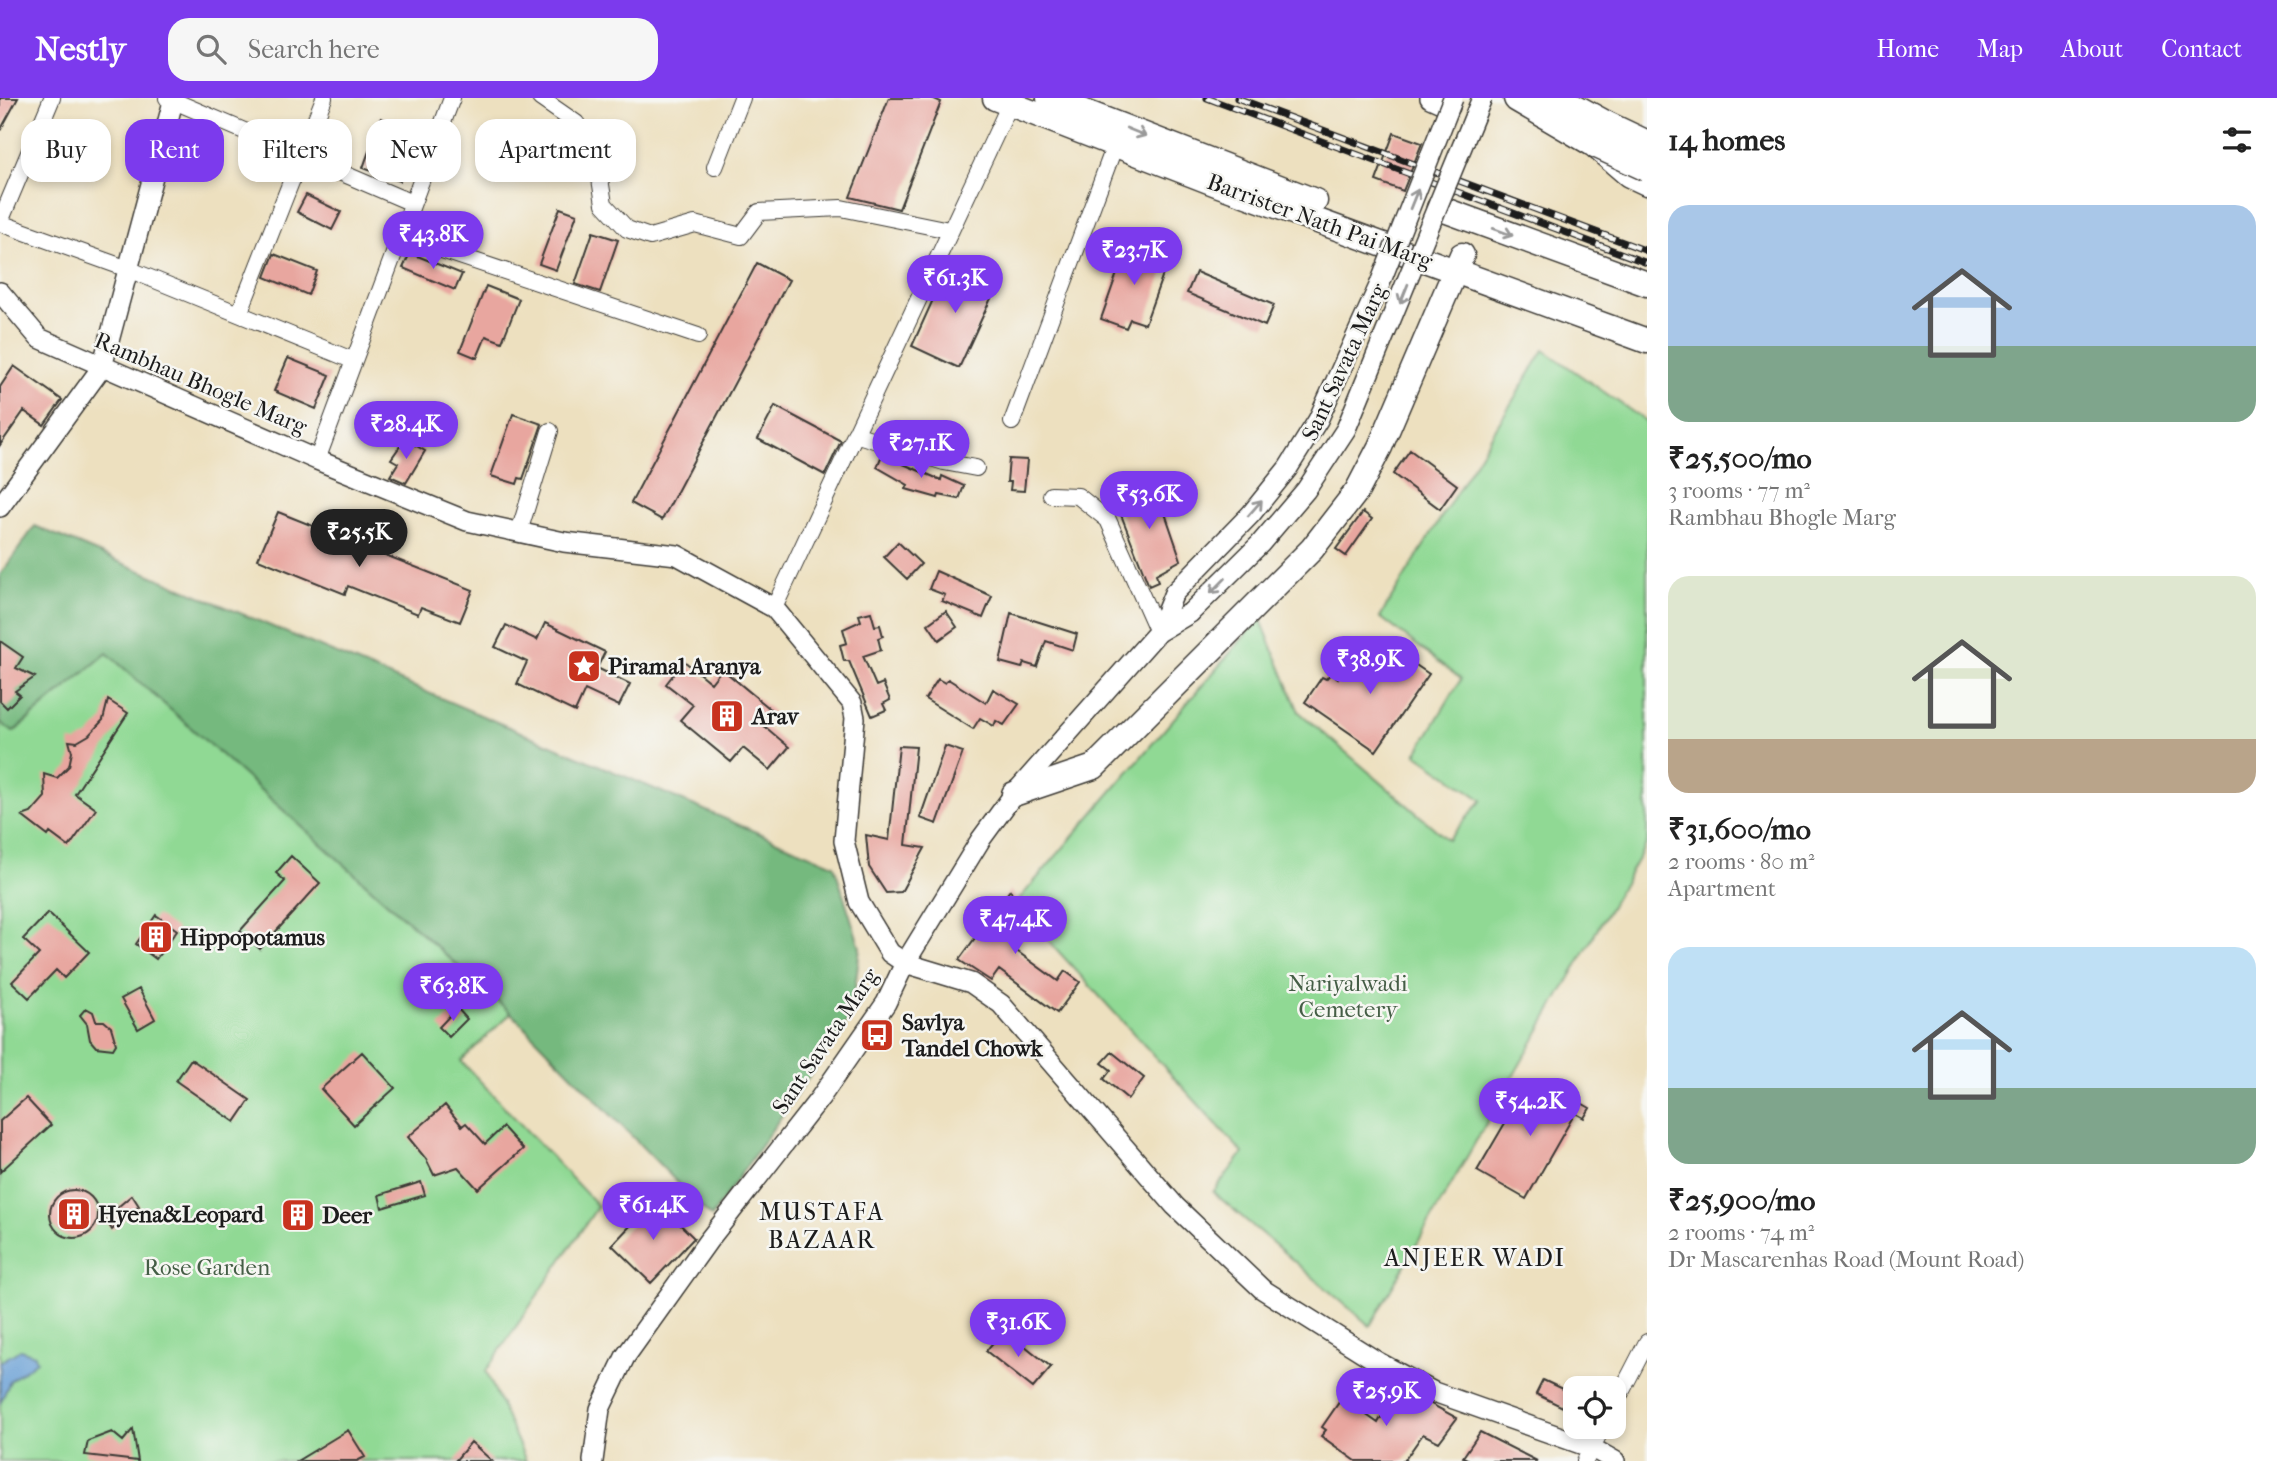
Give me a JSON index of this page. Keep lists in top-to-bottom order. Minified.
{"streets":{"main road":["Barrister Nath Pai Marg"],"street":["Sant Savata Marg","Rambhau Bhogle Marg"]},"crossings":[["Sant Savata Marg","Rambhau Bhogle Marg"]],"districts":["MUSTAFA BAZAAR","ANJEER WADI"],"parks":["Nariyalwadi Cemetery","Rose Garden"],"places":{"place":["Piramal Aranya"],"building":["Arav","Hippopotamus","Hyena&Leopard","Deer"],"bus stop":["Savlya Tandel Chowk"]},"page":{"header":"Nestly","search":"Search here","nav":["Home","Map","About","Contact"],"heading":"14 homes","chip":["Buy","Rent","Filters","New","Apartment"],"list":[{"name":"₹25,500/mo","note":"3 rooms · 77 m² · Rambhau Bhogle Marg"},{"name":"₹31,600/mo","note":"2 rooms · 80 m² · Apartment"},{"name":"₹25,900/mo","note":"2 rooms · 74 m² · Dr Mascarenhas Road (Mount Road)"}],"price":["₹43.8K","₹23.7K","₹61.3K","₹28.4K","₹27.1K","₹53.6K","₹25.5K","₹38.9K","₹47.4K","₹63.8K","₹54.2K","₹61.4K","₹31.6K","₹25.9K"]}}
